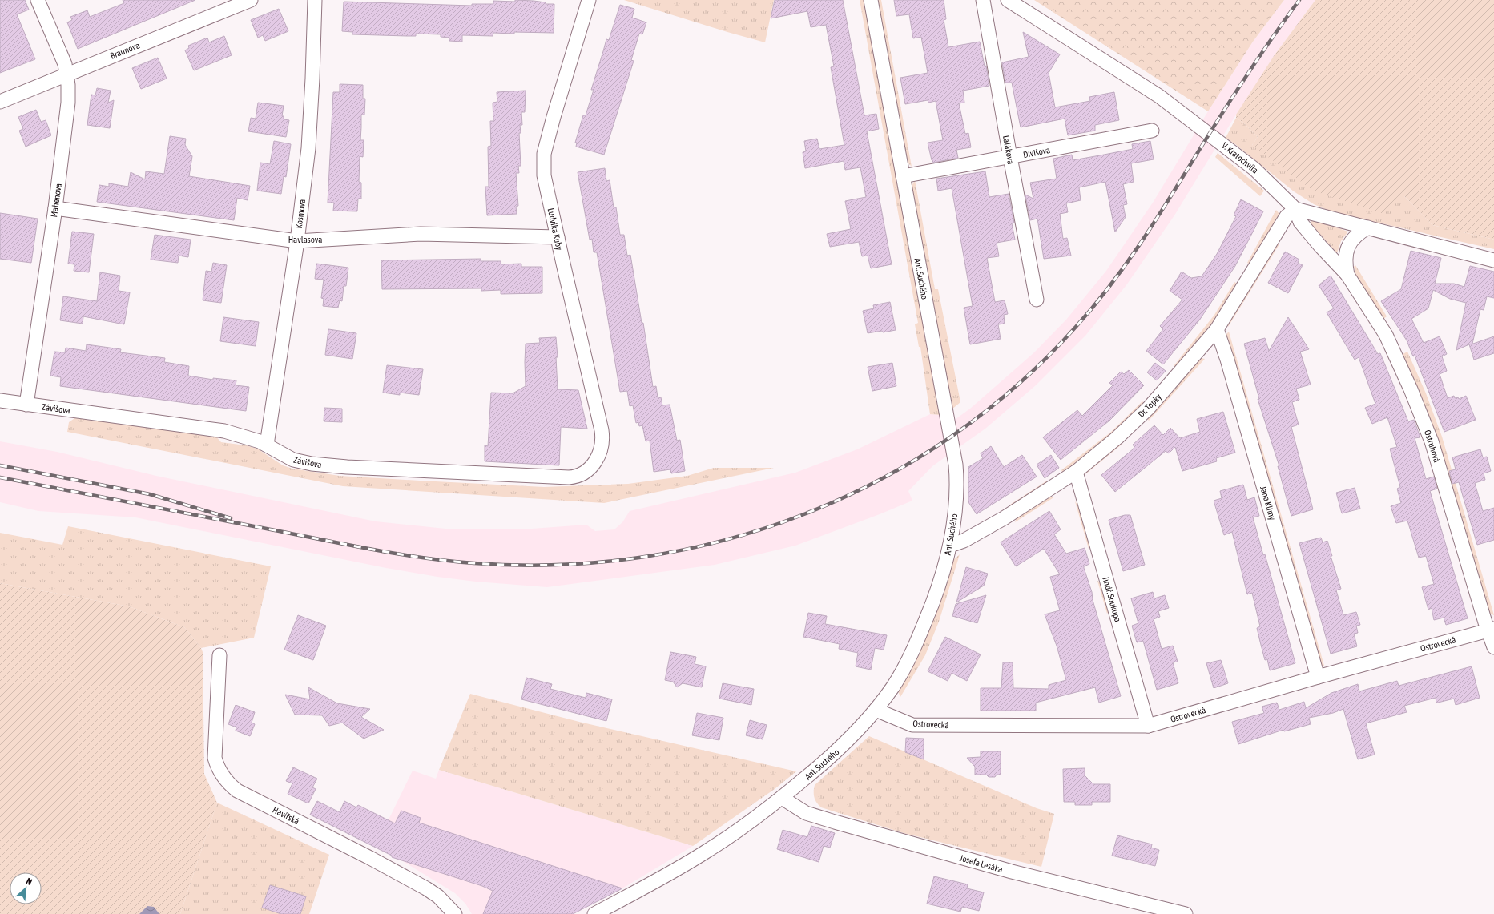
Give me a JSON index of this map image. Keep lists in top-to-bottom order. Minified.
{"streets":{"street":["Braunova","Lalákova","Divišova","V. Kratochvíla","Mahenova","Kosmova","Ludvíka Kuby","Havlasova","Ant. Suchého","Dr. Topky","Závišova","Ostruhová","Jana Klímy","Jindř. Soukupa","Ostrovecká","Havířská","Josefa Lesáka"]},"crossings":[["Braunova","Mahenova"],["Lalákova","Divišova"],["Divišova","Ant. Suchého"],["V. Kratochvíla","Dr. Topky"],["V. Kratochvíla","Ostruhová"],["Mahenova","Havlasova"],["Mahenova","Závišova"],["Kosmova","Havlasova"],["Kosmova","Závišova"],["Ludvíka Kuby","Havlasova"],["Ludvíka Kuby","Závišova"],["Ant. Suchého","Dr. Topky"],["Ant. Suchého","Ostrovecká"],["Ant. Suchého","Josefa Lesáka"],["Dr. Topky","Ostruhová"],["Dr. Topky","Jana Klímy"],["Dr. Topky","Jindř. Soukupa"],["Ostruhová","Ostrovecká"],["Jana Klímy","Ostrovecká"],["Jindř. Soukupa","Ostrovecká"]],"north":"top right"}
